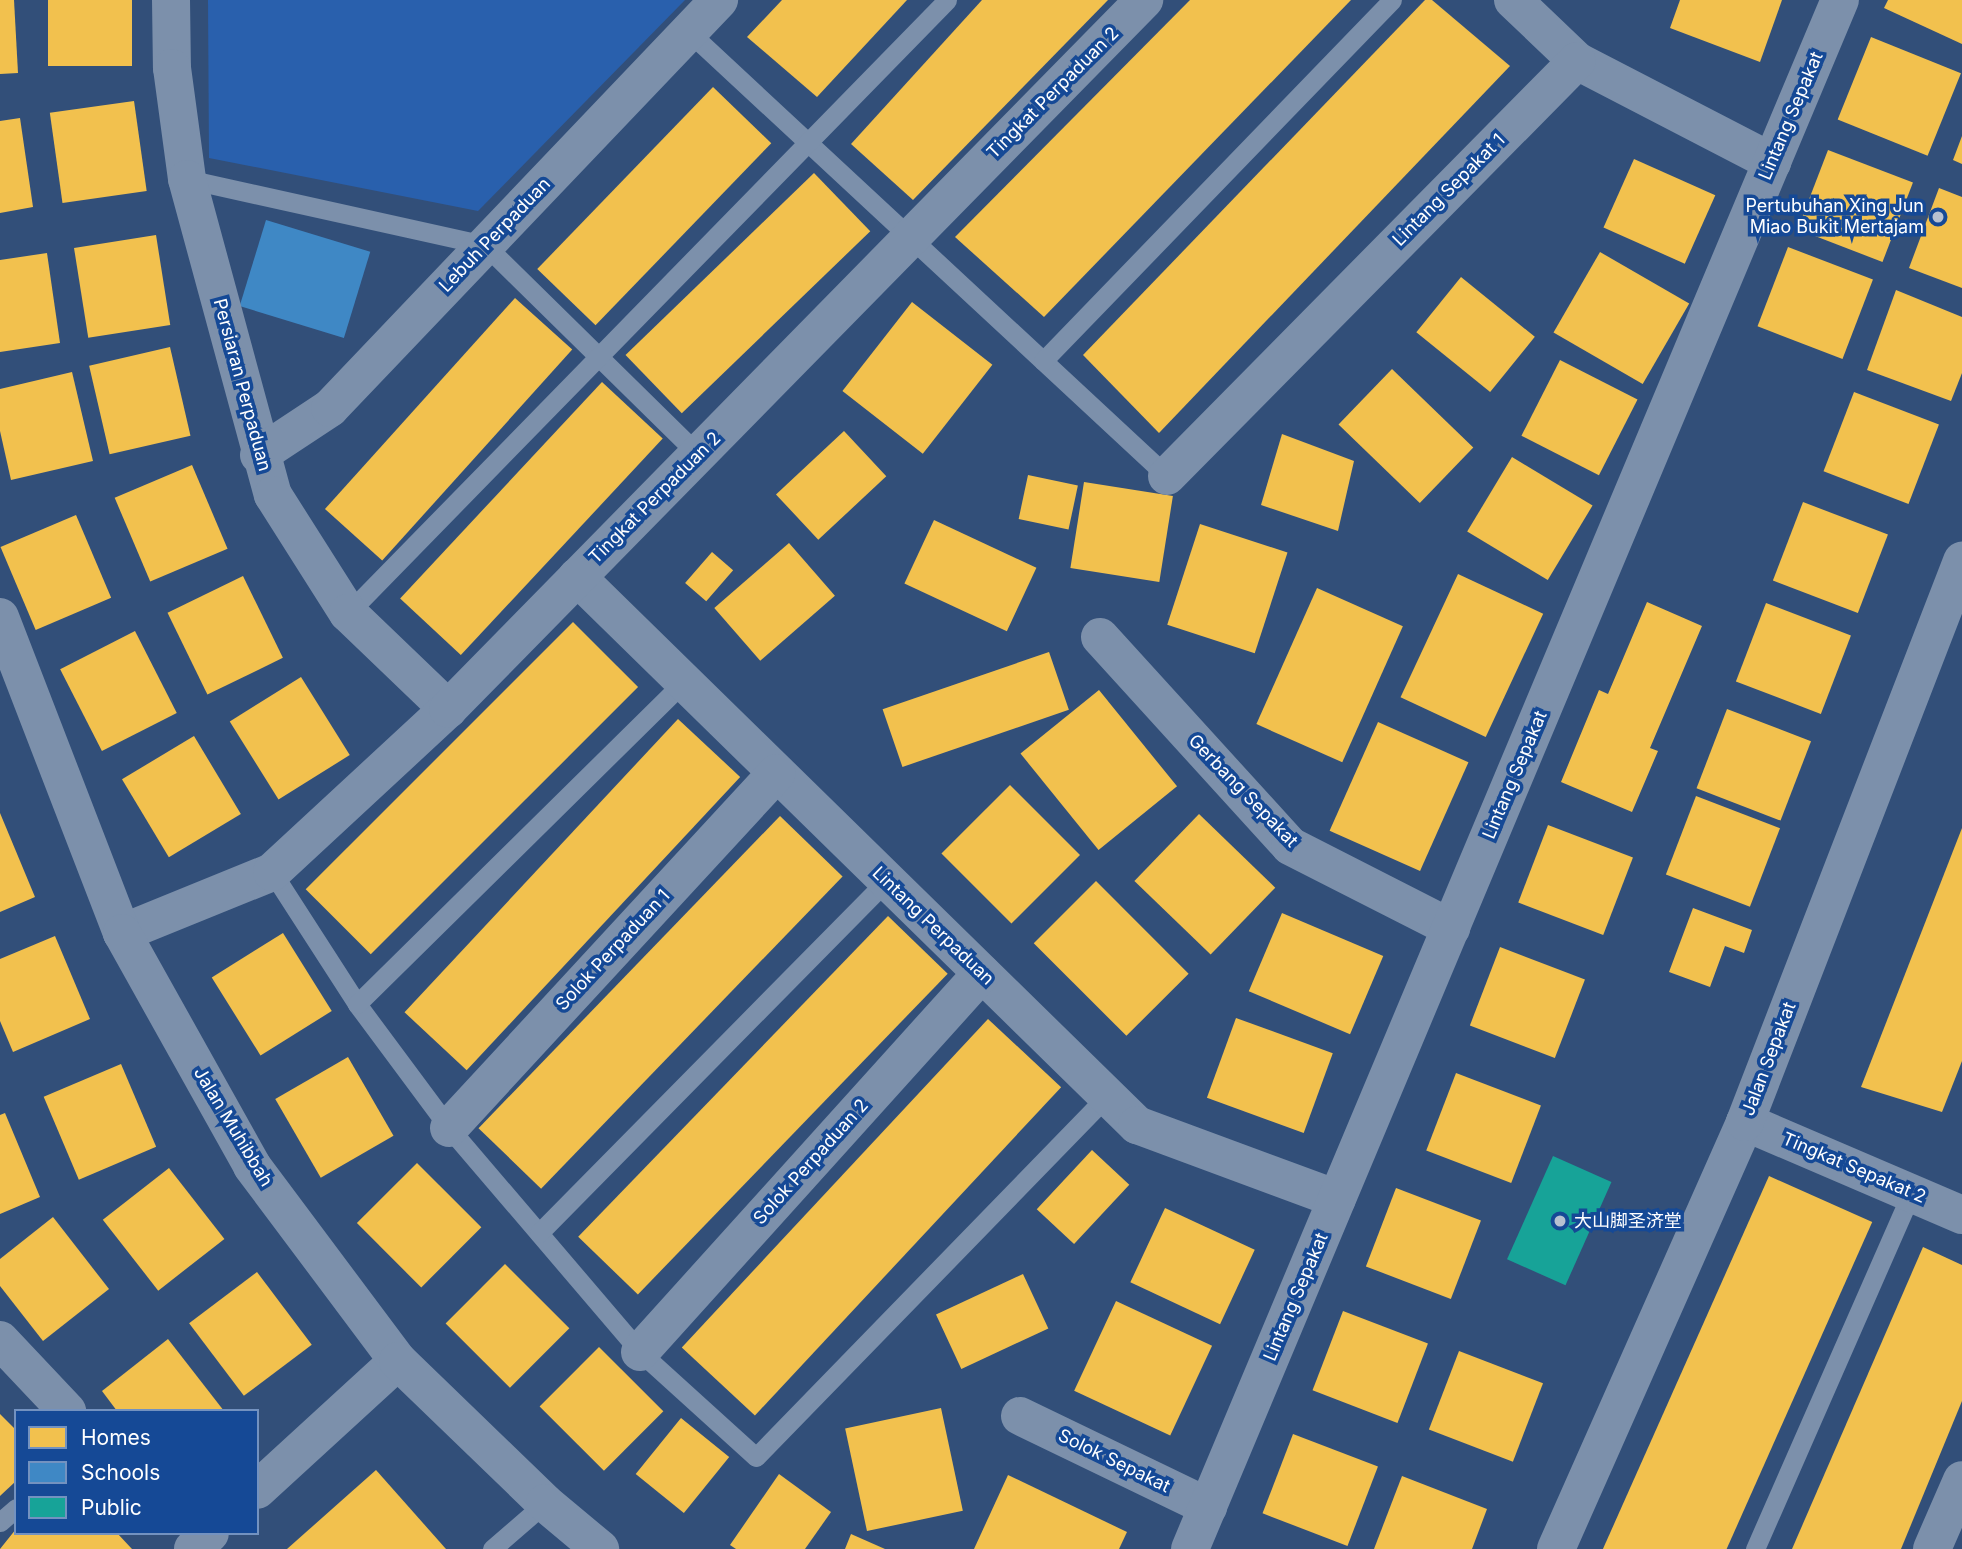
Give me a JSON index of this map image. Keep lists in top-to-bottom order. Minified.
{"streets":{"street":["Tingkat Perpaduan 2","Lintang Sepakat","Lintang Sepakat 1","Lebuh Perpaduan","Persiaran Perpaduan","Gerbang Sepakat","Lintang Perpaduan","Solok Perpaduan 1","Jalan Sepakat","Jalan Muhibbah","Solok Perpaduan 2","Tingkat Sepakat 2","Solok Sepakat"]},"crossings":[["Tingkat Perpaduan 2","Persiaran Perpaduan"],["Tingkat Perpaduan 2","Lintang Perpaduan"],["Tingkat Perpaduan 2","Jalan Muhibbah"],["Lintang Sepakat","Gerbang Sepakat"],["Lintang Sepakat","Lintang Perpaduan"],["Lintang Sepakat","Solok Sepakat"],["Lebuh Perpaduan","Persiaran Perpaduan"],["Lintang Perpaduan","Solok Perpaduan 1"],["Lintang Perpaduan","Solok Perpaduan 2"],["Jalan Sepakat","Tingkat Sepakat 2"]],"places":["Pertubuhan Xing Jun Miao Bukit Mertajam","大山脚圣济堂"],"legend":["Homes","Schools","Public"]}
